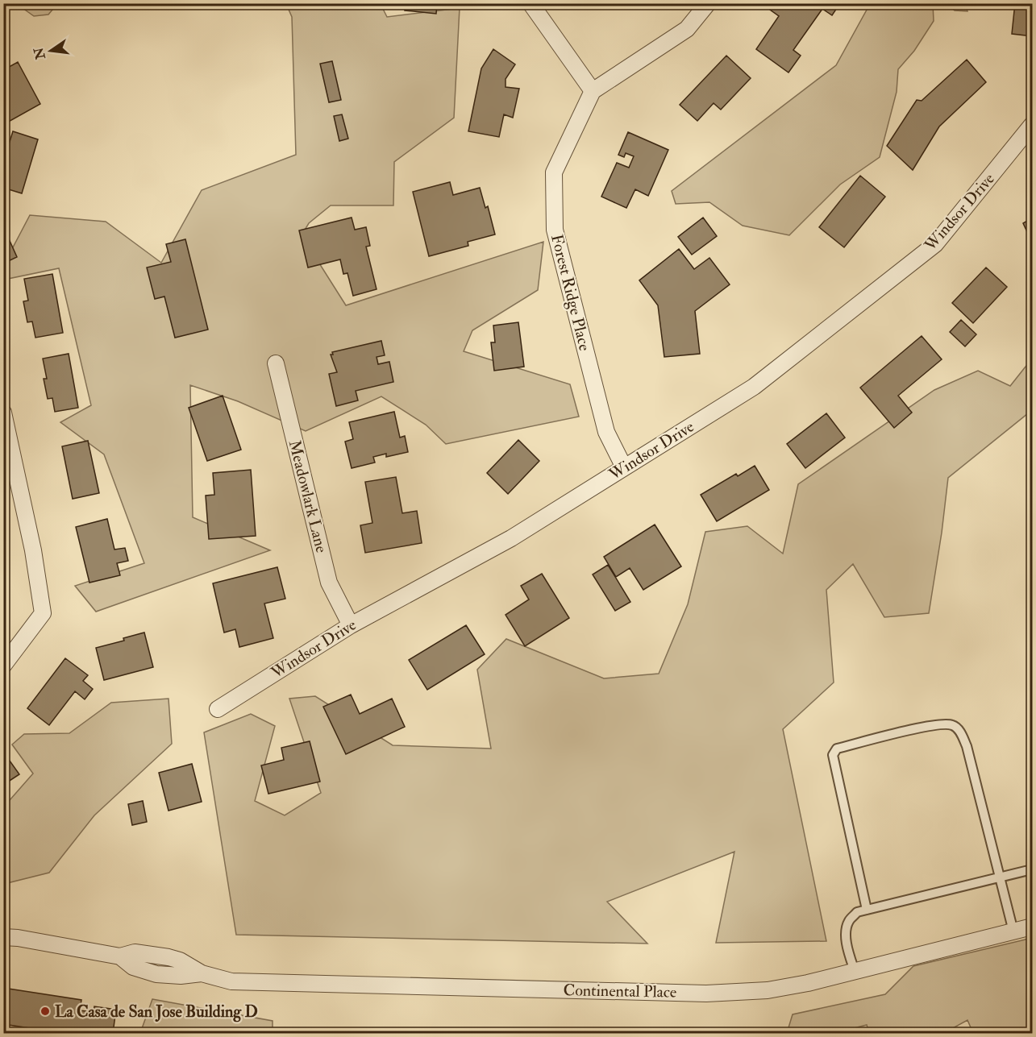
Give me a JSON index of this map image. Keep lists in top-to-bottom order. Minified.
{"streets":{"street":["Windsor Drive","Forest Ridge Place","Meadowlark Lane","Continental Place"]},"crossings":[["Windsor Drive","Forest Ridge Place"],["Windsor Drive","Meadowlark Lane"]],"places":["La Casa de San Jose Building D"],"north":"left"}
